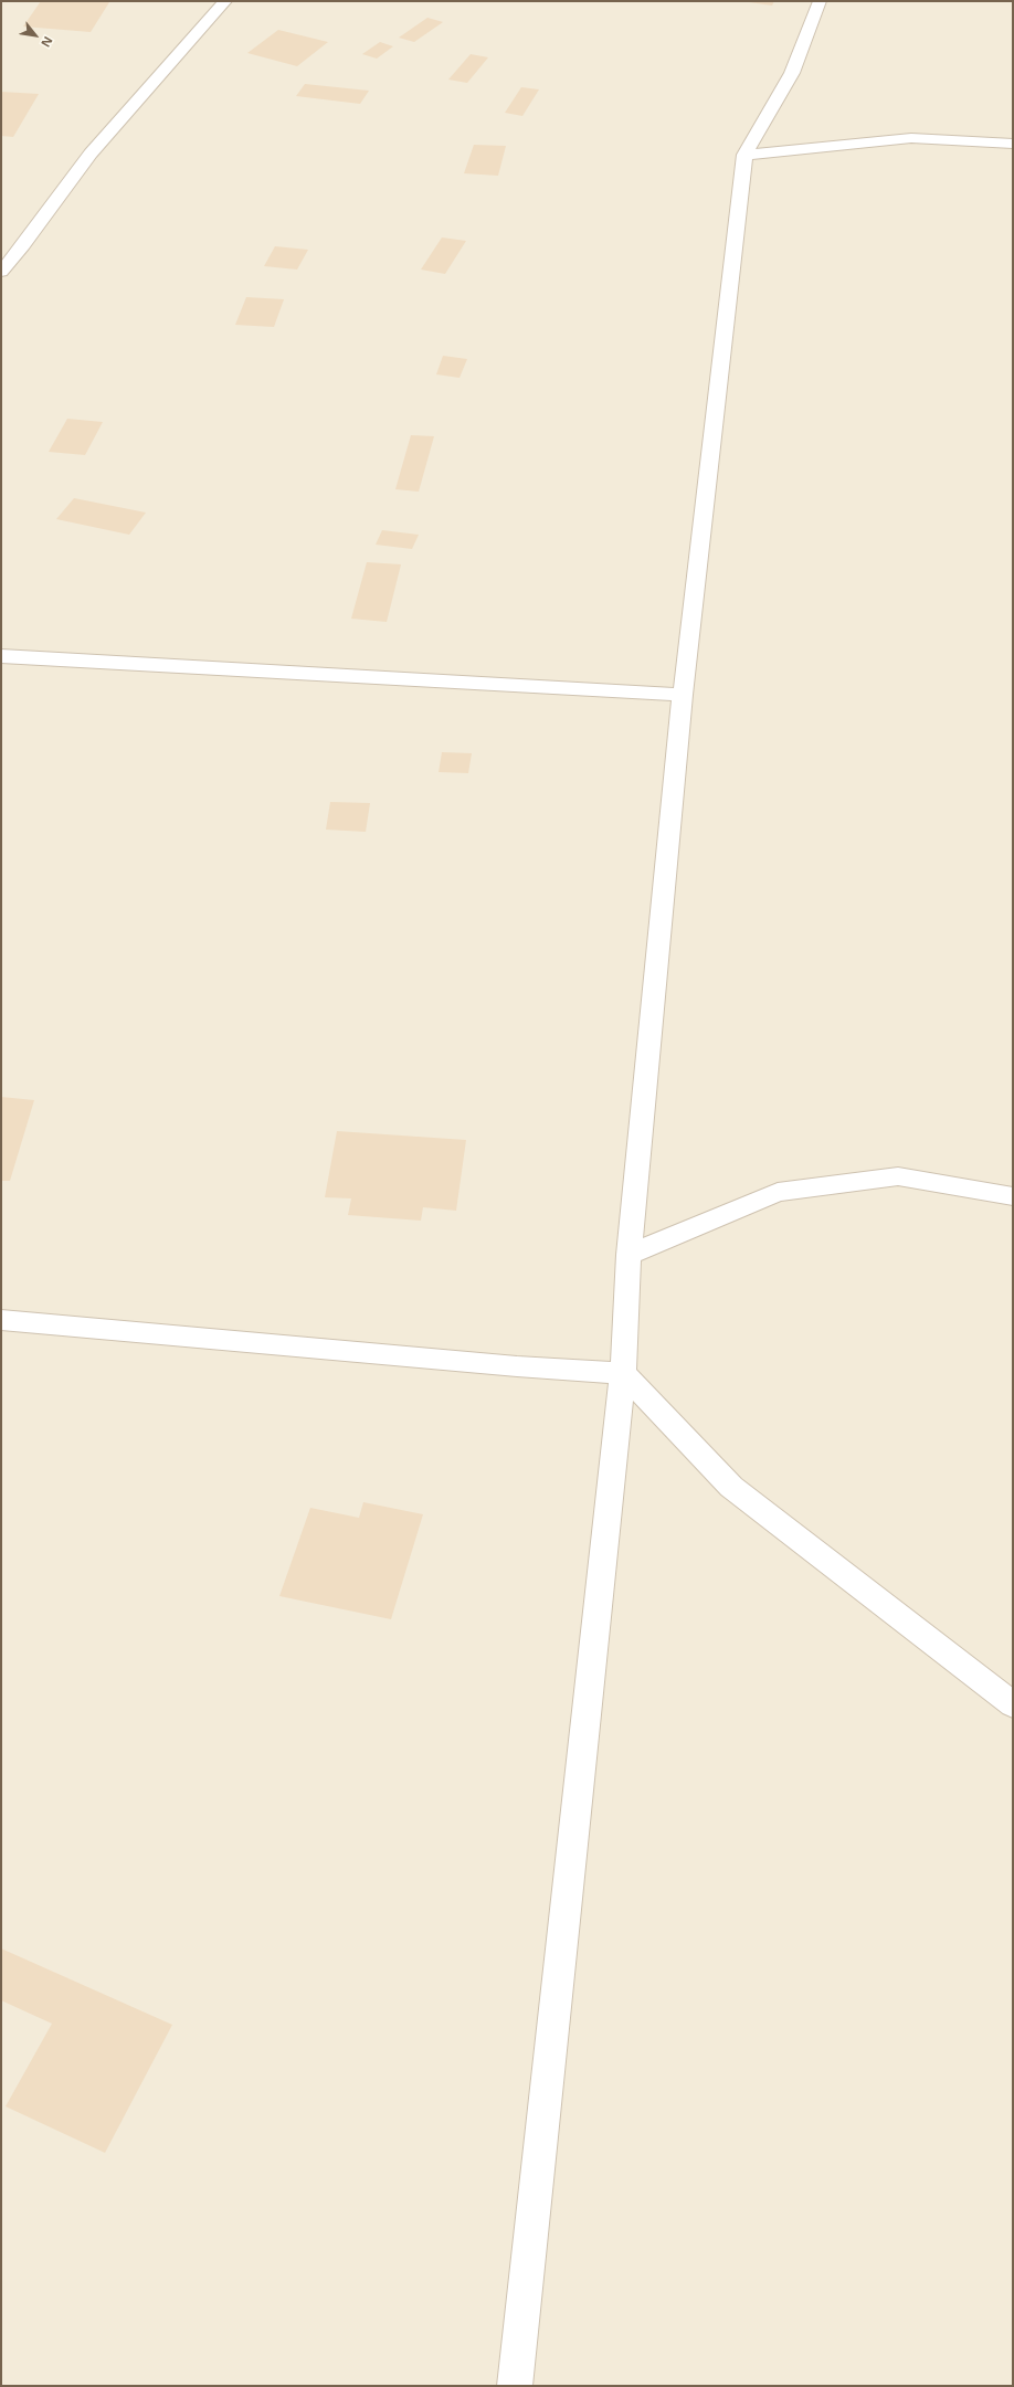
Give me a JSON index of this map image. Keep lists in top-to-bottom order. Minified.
{"north":"bottom right"}
